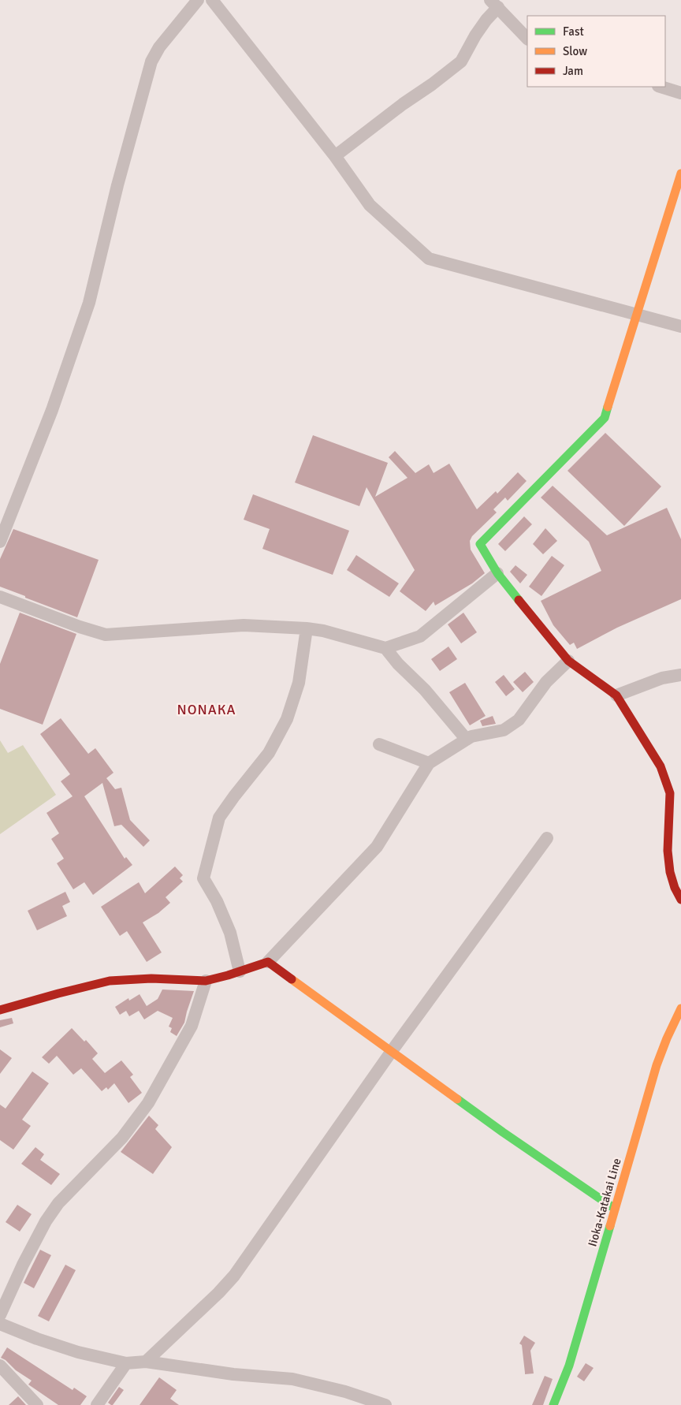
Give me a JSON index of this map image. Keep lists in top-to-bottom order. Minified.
{"streets":{"street":["Iioka-Katakai Line"]},"districts":["NONAKA"],"legend":["Fast","Slow","Jam"]}
